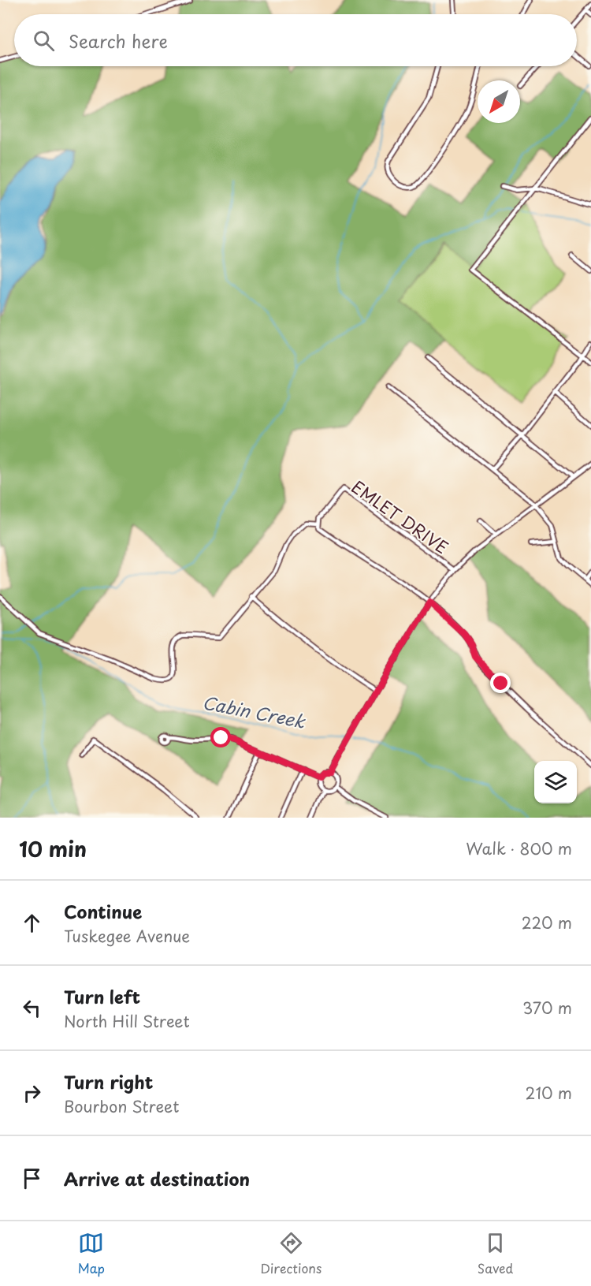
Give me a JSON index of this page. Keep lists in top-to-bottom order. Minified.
{"streets":{"street":["EMLET DRIVE"]},"water":["Cabin Creek"],"north":"bottom left","page":{"search":"Search here","heading":["10 min","Walk · 800 m"],"list":[["Continue","Tuskegee Avenue","220 m"],["Turn left","North Hill Street","370 m"],["Turn right","Bourbon Street","210 m"],"Arrive at destination"],"nav":["Map","Directions","Saved"]}}
